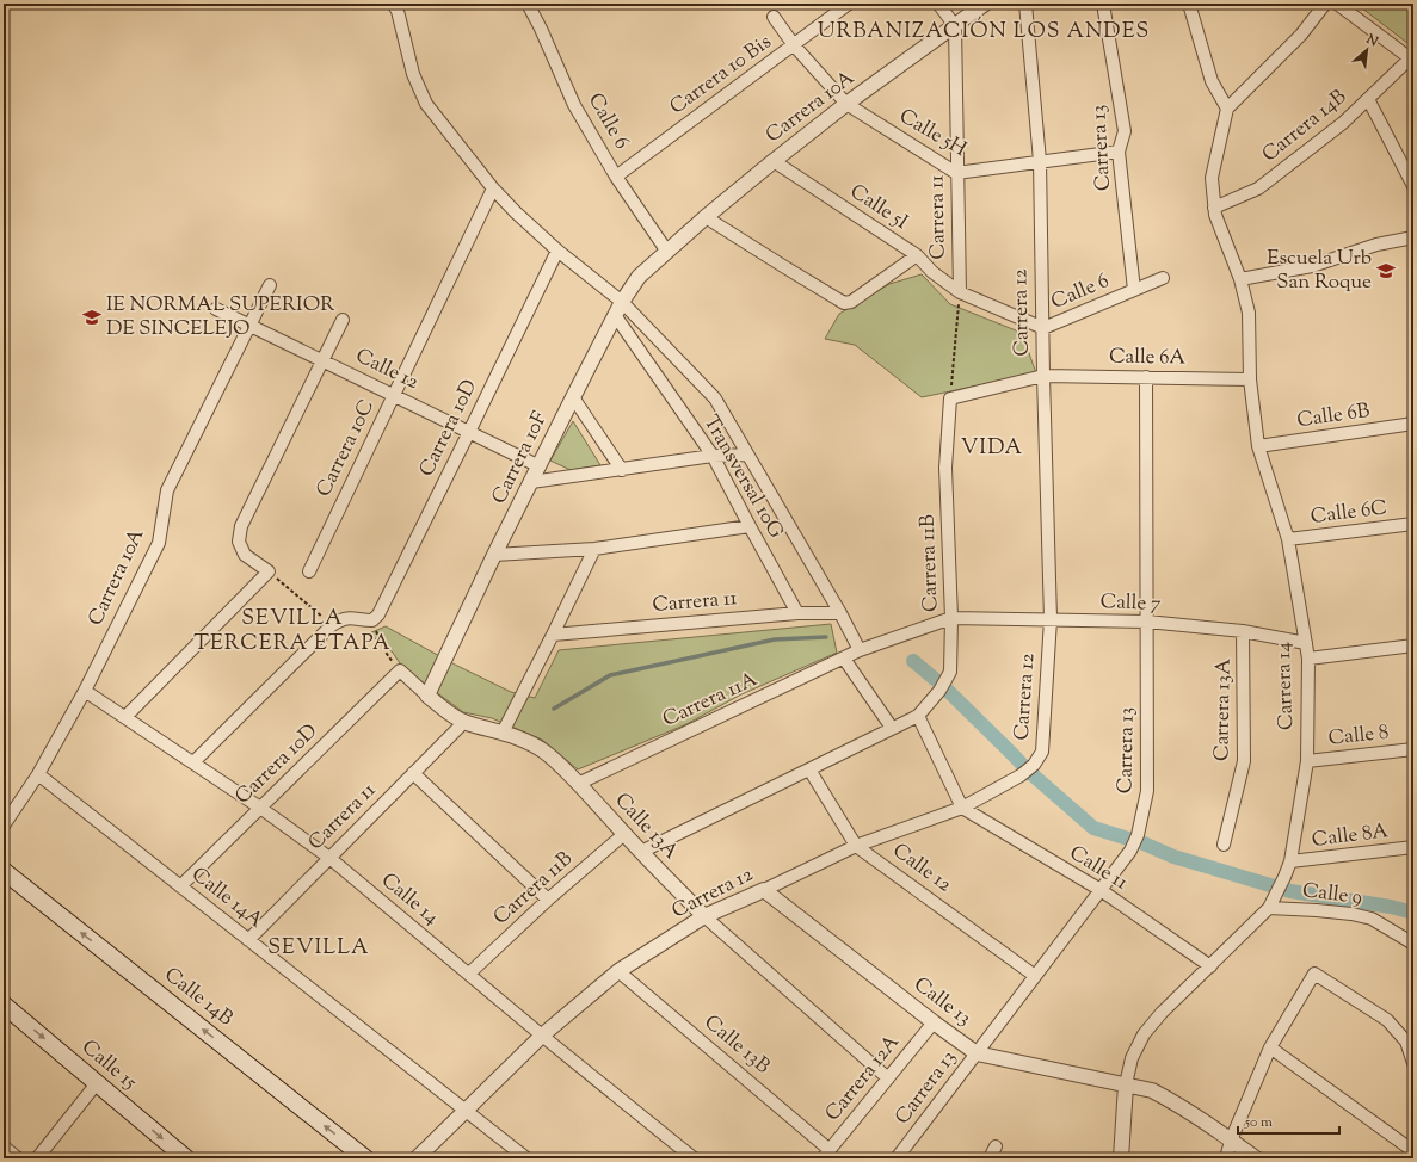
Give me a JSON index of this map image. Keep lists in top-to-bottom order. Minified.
{"streets":{"main road":["Calle 14B","Calle 15"],"street":["Carrera 10 Bis","Carrera 10A","Calle 6","Carrera 14B","Calle 5H","Carrera 13","Calle 5I","Carrera 11","Carrera 12","Calle 6A","Calle 12","Calle 6B","Carrera 10D","Carrera 10C","Carrera 10F","Transversal 10G","Calle 6C","Carrera 11B","Calle 7","Carrera 14","Carrera 11A","Carrera 13A","Calle 8","Calle 13A","Calle 8A","Calle 11","Calle 9","Calle 14A","Calle 14","Calle 13","Calle 13B","Carrera 12A"]},"crossings":[["Carrera 10 Bis","Calle 6"],["Carrera 10 Bis","Calle 5H"],["Carrera 10A","Calle 6"],["Carrera 10A","Calle 5H"],["Carrera 10A","Calle 5I"],["Carrera 10A","Carrera 11"],["Carrera 10A","Calle 12"],["Carrera 10A","Carrera 10F"],["Carrera 10A","Calle 14A"],["Carrera 10A","Calle 14"],["Calle 6","Carrera 13"],["Calle 6","Calle 5I"],["Calle 6","Carrera 11"],["Calle 6","Carrera 12"],["Calle 6","Carrera 10F"],["Carrera 14B","Carrera 14"],["Calle 5H","Carrera 13"],["Calle 5H","Carrera 11"],["Calle 5H","Carrera 12"],["Carrera 13","Calle 6A"],["Carrera 13","Calle 12"],["Carrera 13","Calle 7"],["Carrera 13","Calle 11"],["Carrera 13","Calle 13"],["Calle 5I","Carrera 11"],["Carrera 11","Transversal 10G"],["Carrera 11","Calle 13A"],["Carrera 11","Calle 14A"],["Carrera 11","Calle 14"],["Carrera 12","Calle 6A"],["Carrera 12","Calle 12"],["Carrera 12","Calle 7"],["Carrera 12","Calle 13A"],["Carrera 12","Calle 11"],["Carrera 12","Calle 14A"],["Carrera 12","Calle 14"],["Carrera 12","Calle 13"],["Carrera 12","Calle 13B"],["Calle 6A","Carrera 14"],["Calle 12","Carrera 10D"],["Calle 12","Carrera 10C"],["Calle 12","Carrera 10F"],["Calle 12","Carrera 11B"],["Calle 6B","Carrera 14"],["Carrera 10D","Calle 13A"],["Carrera 10D","Calle 14A"],["Carrera 10D","Calle 14"],["Carrera 10F","Transversal 10G"],["Carrera 10F","Calle 13A"],["Calle 6C","Carrera 14"],["Carrera 11B","Calle 7"],["Carrera 11B","Carrera 11A"],["Carrera 11B","Calle 13A"],["Carrera 11B","Calle 14"],["Calle 7","Carrera 14"],["Calle 7","Carrera 11A"],["Calle 7","Carrera 13A"],["Carrera 14","Calle 8"],["Carrera 14","Calle 8A"],["Carrera 14","Calle 11"],["Carrera 14","Calle 9"],["Carrera 14","Calle 13"],["Carrera 11A","Calle 13A"],["Calle 13A","Carrera 12A"],["Calle 13","Carrera 12A"],["Calle 13B","Carrera 12A"]],"one_way":["Calle 14B","Calle 15"],"districts":["URBANIZACIÓN LOS ANDES","VIDA","SEVILLA TERCERA ETAPA","SEVILLA"],"places":{"school or university":["Escuela Urb San Roque","IE NORMAL SUPERIOR DE SINCELEJO"]},"scale_bar":"50 m","north":"top right"}
